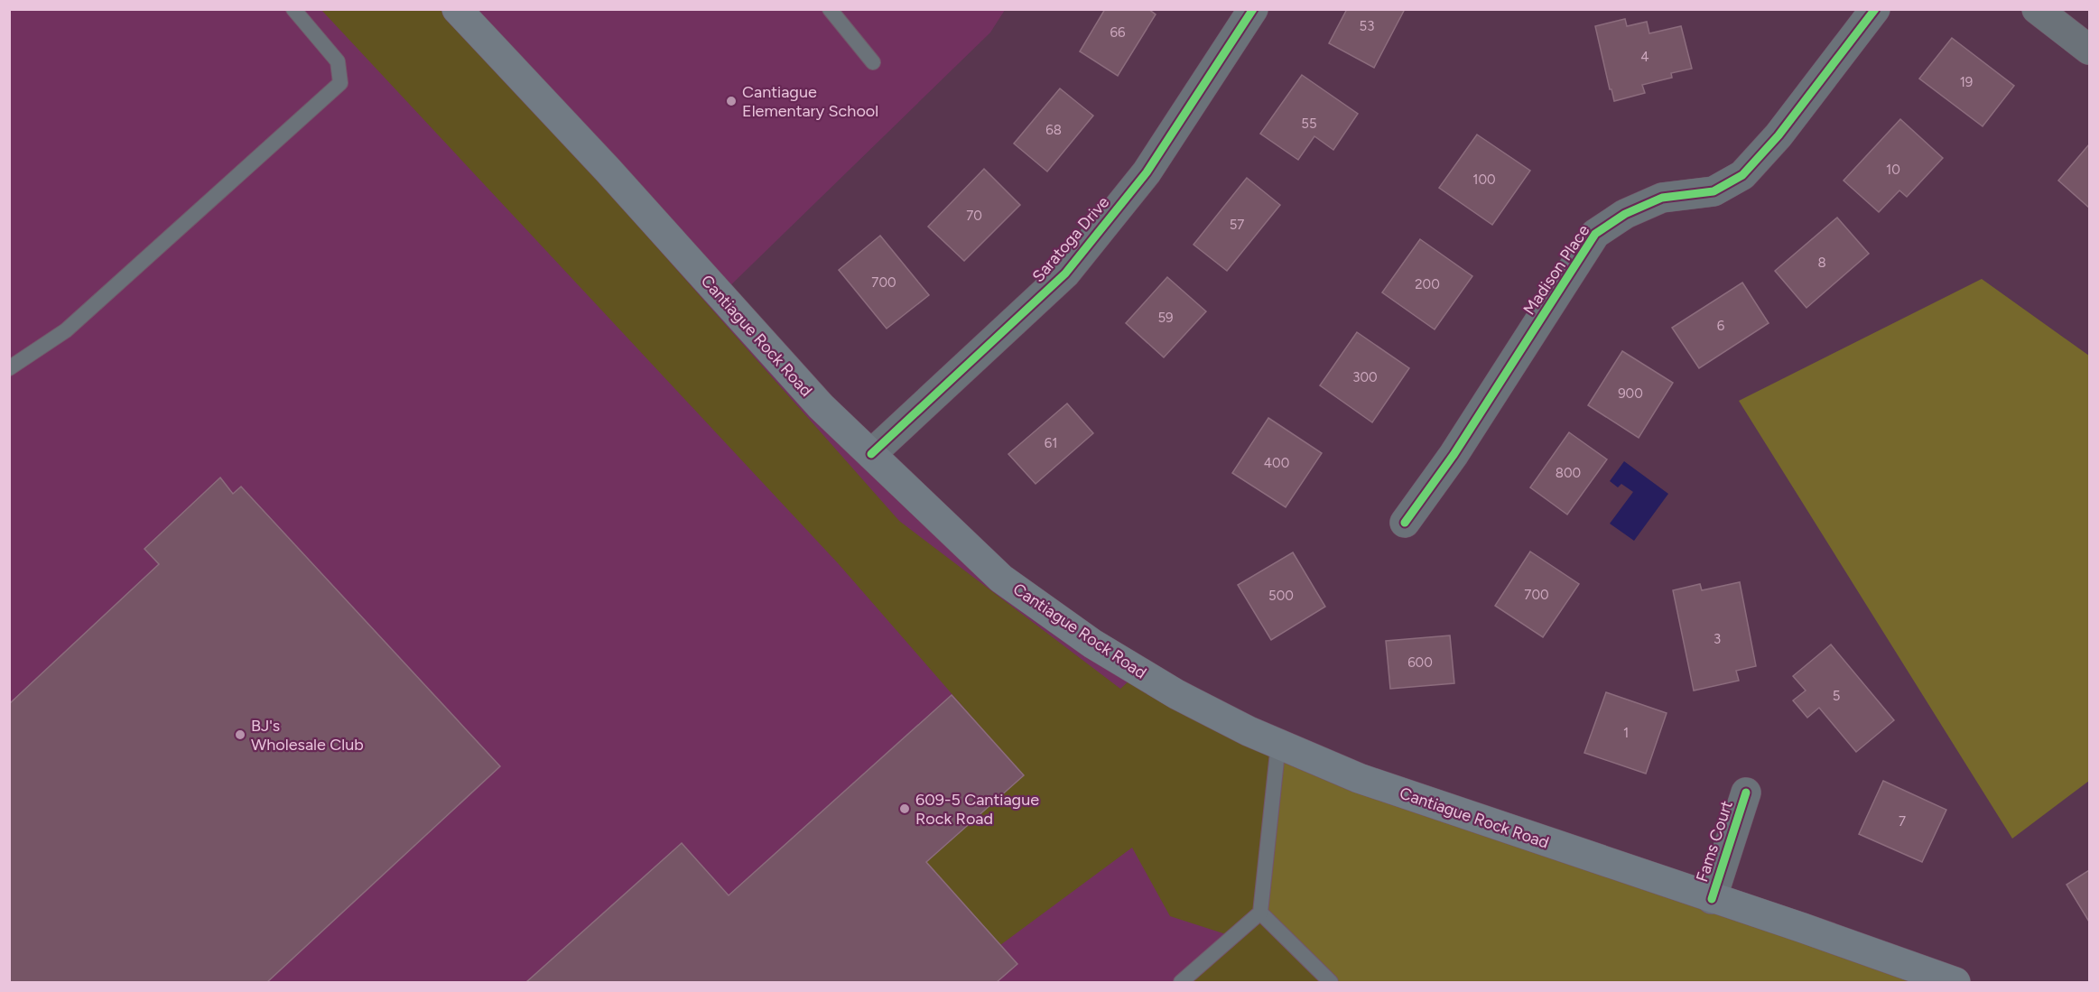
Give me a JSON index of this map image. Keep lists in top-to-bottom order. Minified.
{"streets":{"main road":["Cantiague Rock Road"],"street":["Saratoga Drive","Madison Place","Fams Court"]},"crossings":[["Saratoga Drive","Cantiague Rock Road"],["Cantiague Rock Road","Fams Court"]],"places":["Cantiague Elementary School","BJ's Wholesale Club","609-5 Cantiague Rock Road"],"house_numbers":["53","66","4","19","55","68","10","100","70","57","8","700","200","59","6","300","900","61","400","800","700","500","3","600","5","1","7"]}
